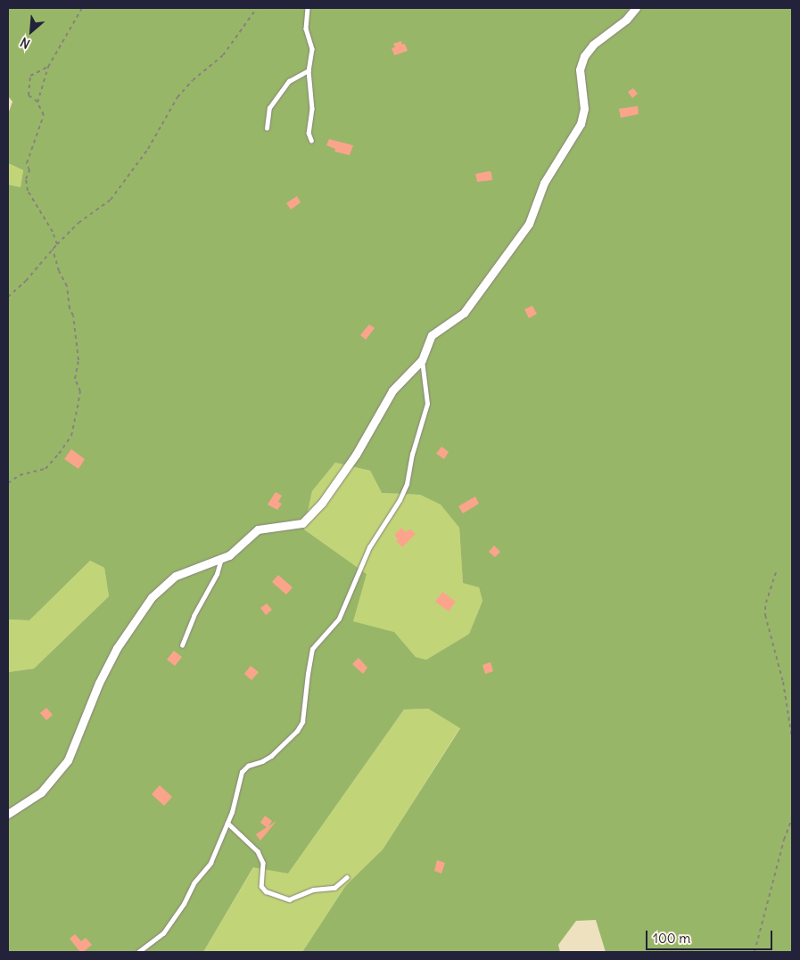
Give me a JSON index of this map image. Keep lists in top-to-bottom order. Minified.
{"scale_bar":"100 m","north":"bottom left"}
